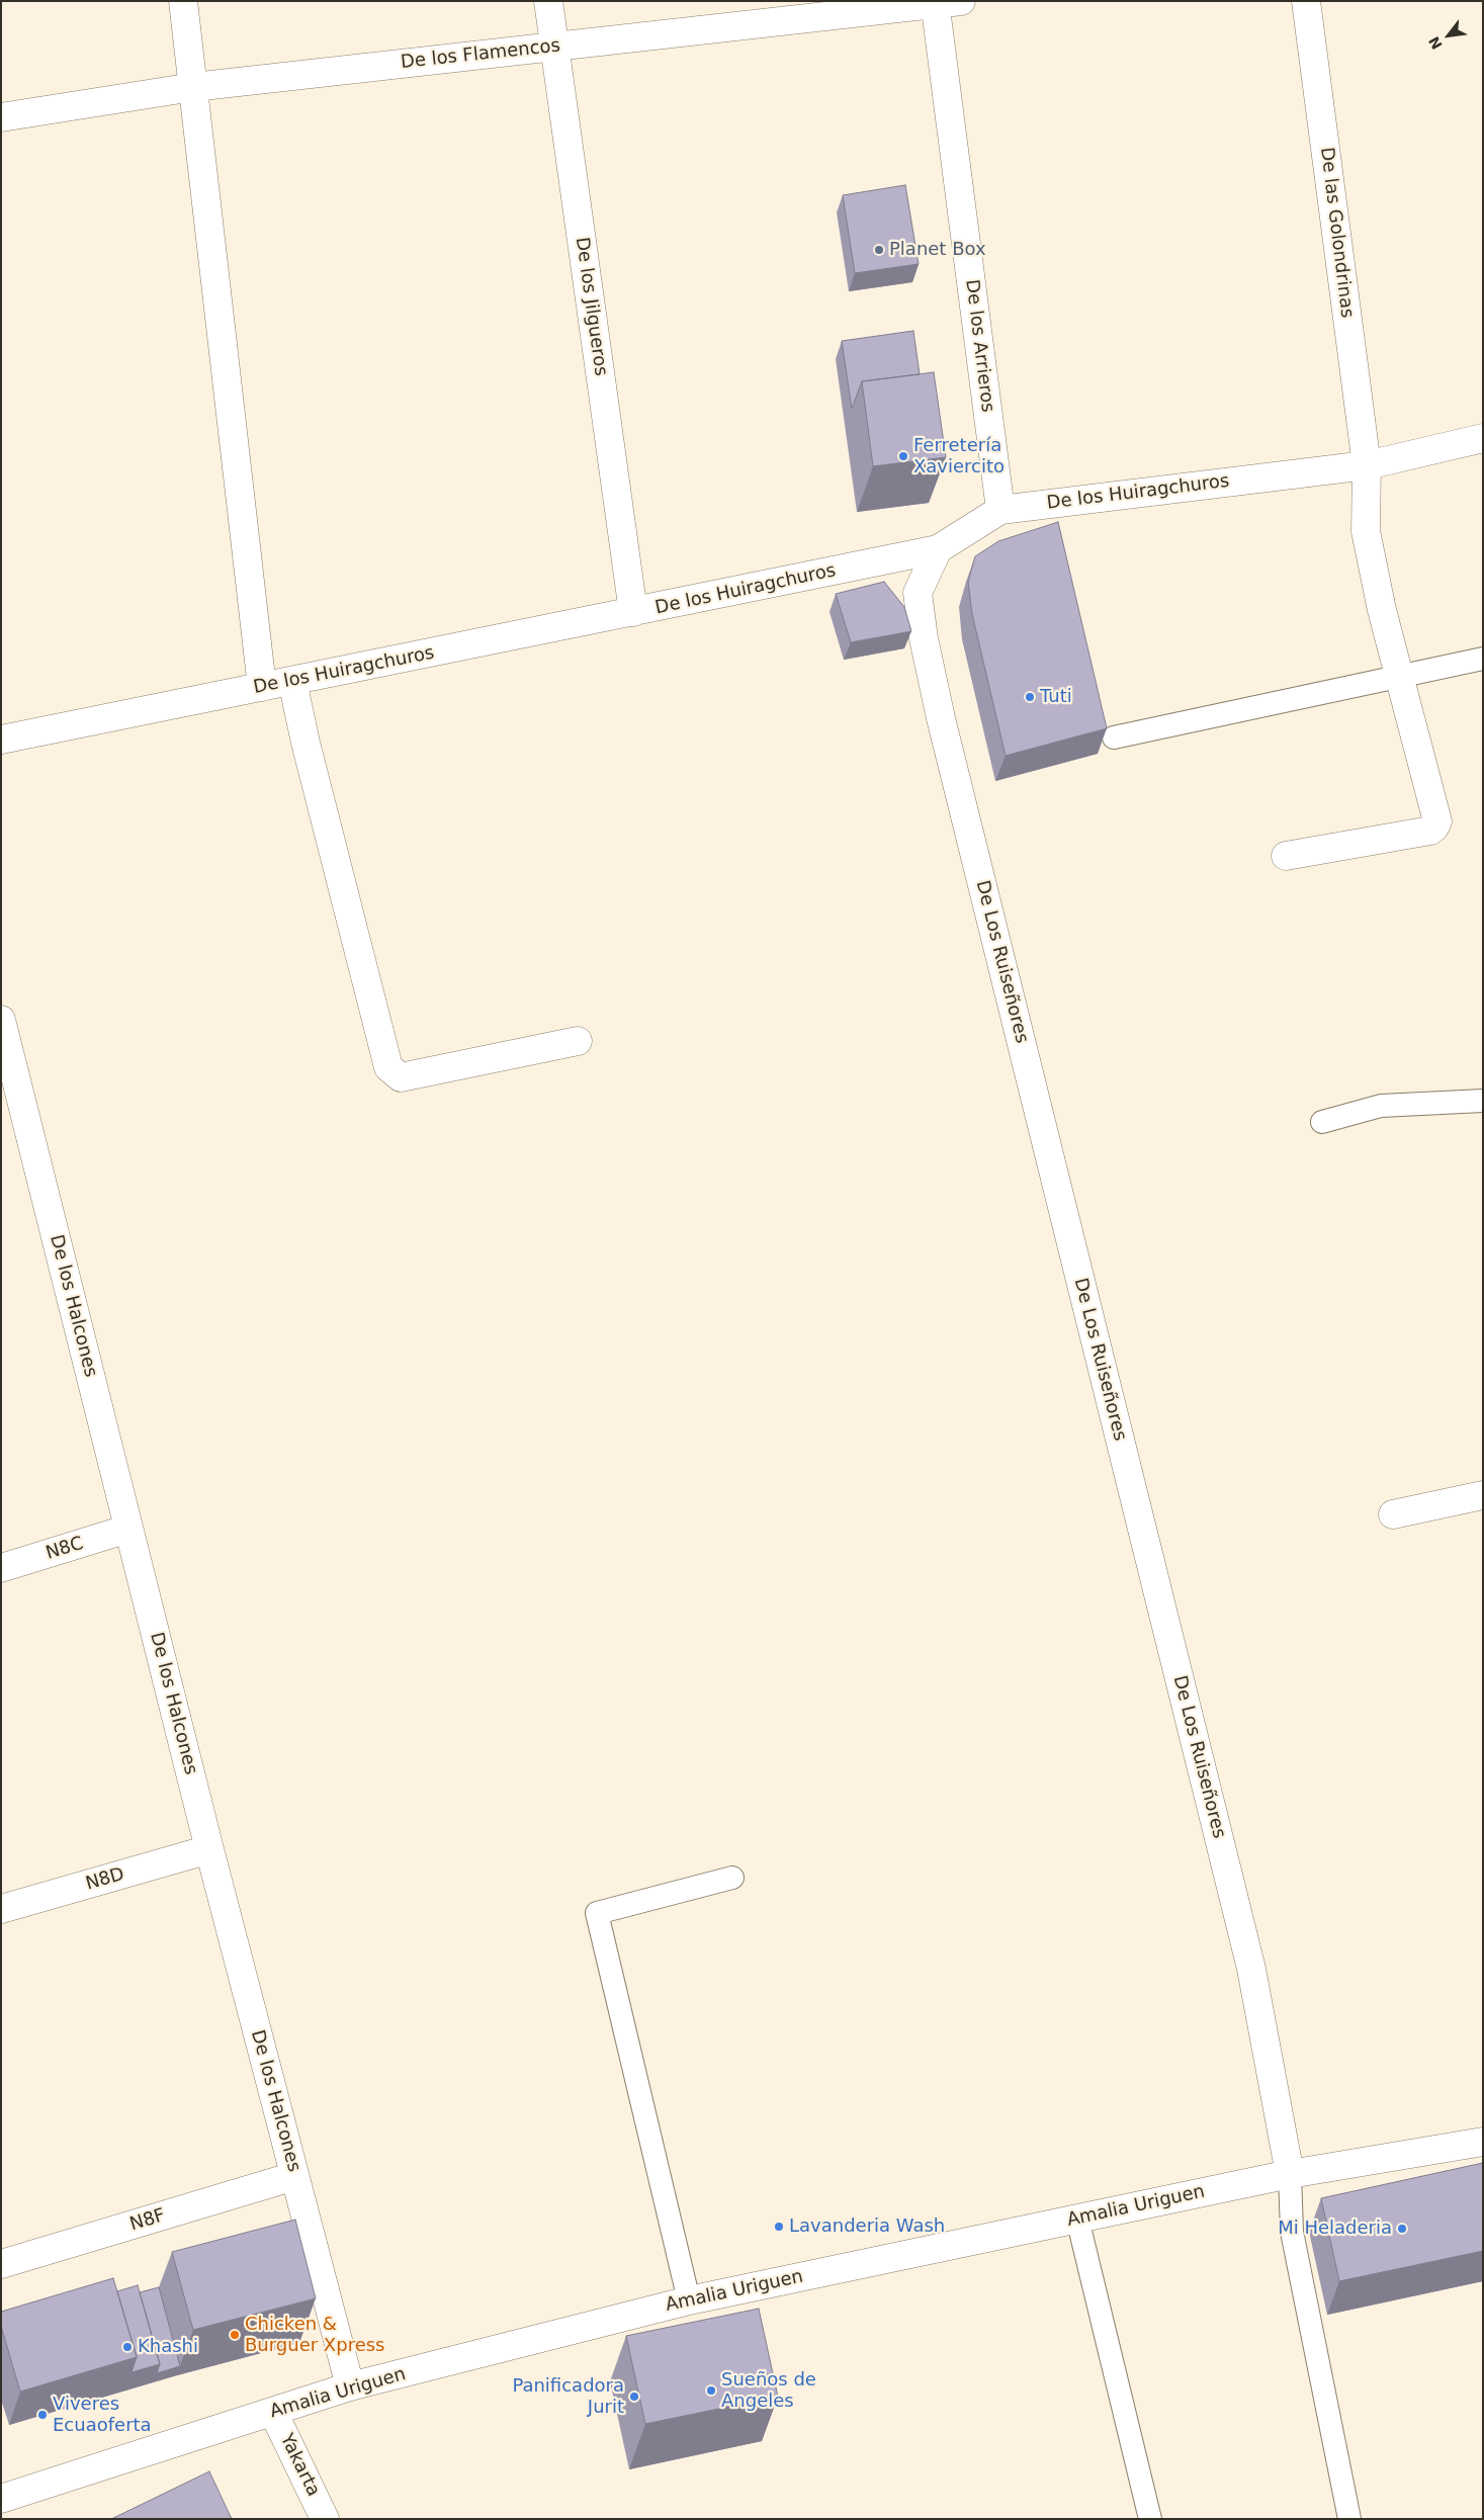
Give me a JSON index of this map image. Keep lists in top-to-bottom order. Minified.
{"streets":{"street":["De los Flamencos","De las Golondrinas","De los Jilgueros","De los Arrieros","De los Huiragchuros","De Los Ruiseñores","De los Halcones","N8C","N8D","Amalia Uriguen","N8F","Yakarta"]},"crossings":[["De los Flamencos","De los Jilgueros"],["De los Flamencos","De los Arrieros"],["De las Golondrinas","De los Huiragchuros"],["De los Jilgueros","De los Huiragchuros"],["De los Arrieros","De los Huiragchuros"],["De los Huiragchuros","De Los Ruiseñores"],["De Los Ruiseñores","Amalia Uriguen"],["De los Halcones","N8C"],["De los Halcones","N8D"],["De los Halcones","Amalia Uriguen"],["De los Halcones","N8F"],["Amalia Uriguen","Yakarta"]],"places":["Planet Box","Ferretería Xaviercito","Tuti","Lavanderia Wash","Mi Heladeria","Chicken & Burguer Xpress","Khashi","Sueños de Angeles","Panificadora Jurit","Viveres Ecuaoferta"],"north":"bottom left"}
